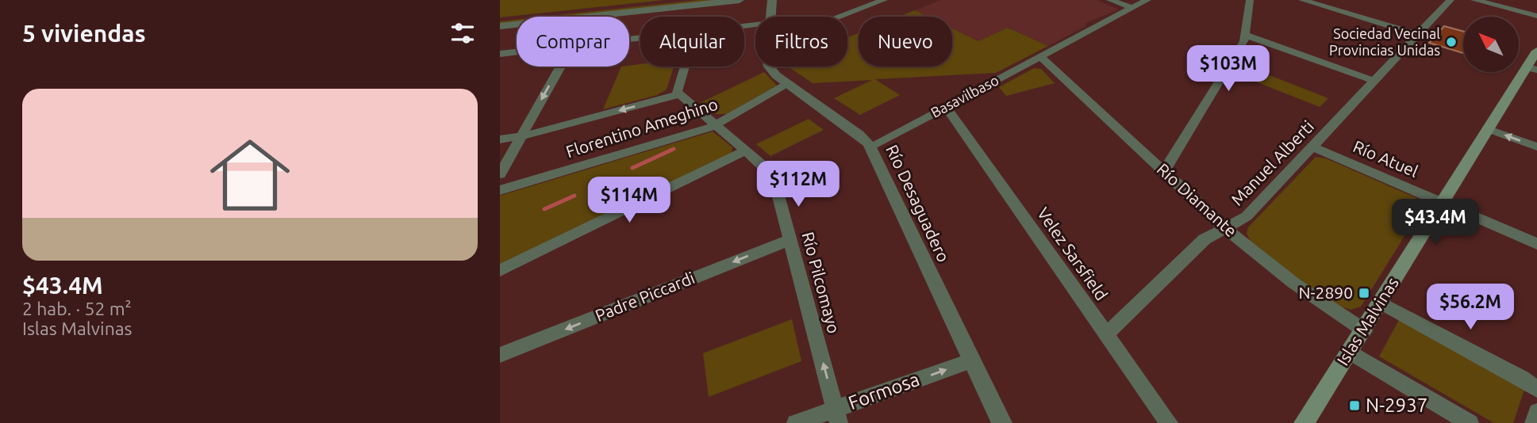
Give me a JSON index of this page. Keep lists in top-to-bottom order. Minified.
{"streets":{"main road":["Islas Malvinas"],"street":["Basavilbaso","Florentino Ameghino","Río Atuel","Manuel Alberti","Río Diamante","Río Desaguadero","Velez Sarsfield","Río Pilcomayo","Padre Piccardi","Formosa"]},"crossings":[["Basavilbaso","Río Diamante"],["Basavilbaso","Río Desaguadero"],["Basavilbaso","Velez Sarsfield"],["Florentino Ameghino","Río Desaguadero"],["Florentino Ameghino","Río Pilcomayo"],["Río Atuel","Manuel Alberti"],["Río Atuel","Islas Malvinas"],["Manuel Alberti","Río Diamante"],["Manuel Alberti","Velez Sarsfield"],["Río Diamante","Islas Malvinas"],["Río Desaguadero","Formosa"],["Río Pilcomayo","Padre Piccardi"],["Río Pilcomayo","Formosa"]],"one_way":["Río Pilcomayo","Formosa"],"places":{"other":["Sociedad Vecinal Provincias Unidas"],"transit":["N-2890","N-2937"]},"north":"top left","page":{"heading":"5 viviendas","chip":["Comprar","Alquilar","Filtros","Nuevo"],"price":["$103M","$112M","$114M","$43.4M","$56.2M"],"list":[{"name":"$43.4M","note":"2 hab. · 52 m² · Islas Malvinas"}]}}
